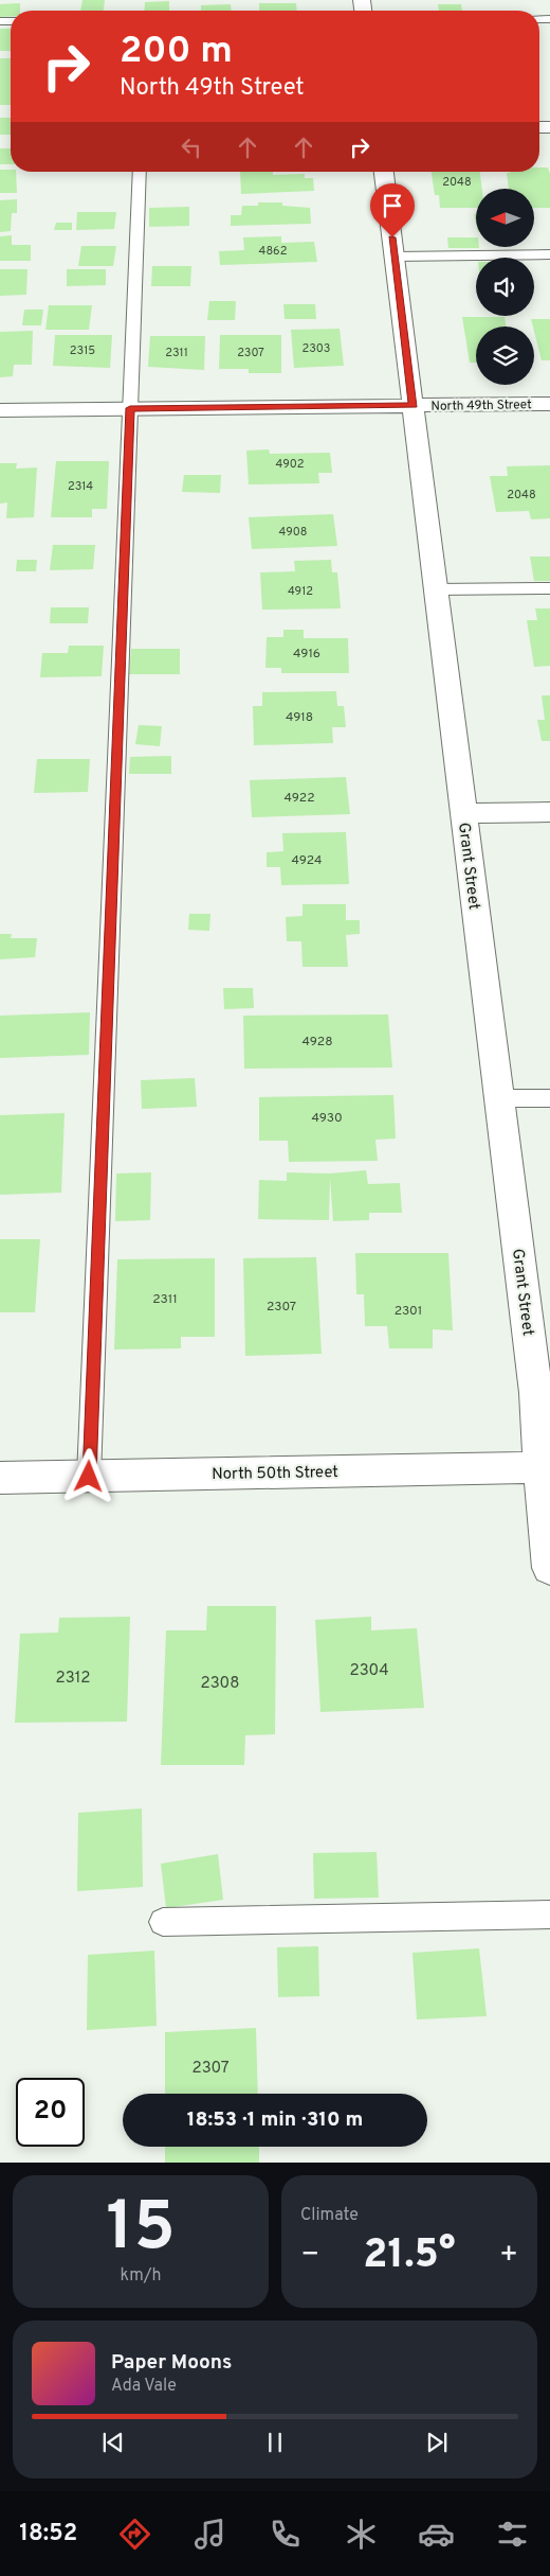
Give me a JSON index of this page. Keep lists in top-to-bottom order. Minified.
{"streets":{"street":["North 49th Street","Grant Street","North 50th Street"]},"crossings":[["North 49th Street","Grant Street"],["Grant Street","North 50th Street"]],"house_numbers":["2048","4862","2303","2315","2311","2307","4902","2314","2048","4908","4912","4916","4918","4922","4924","4928","4930","2311","2307","2301","2304","2312","2308","2307"],"north":"left","page":{"turn":["200 m","North 49th Street"],"limit":"20","trip":"18:53 · 1 min · 310 m","tile":[["15","km/h"],"Climate"],"heat":["−","21.5°","+"],"song":["Paper Moons","Ada Vale"],"tabs":"18:52"}}
